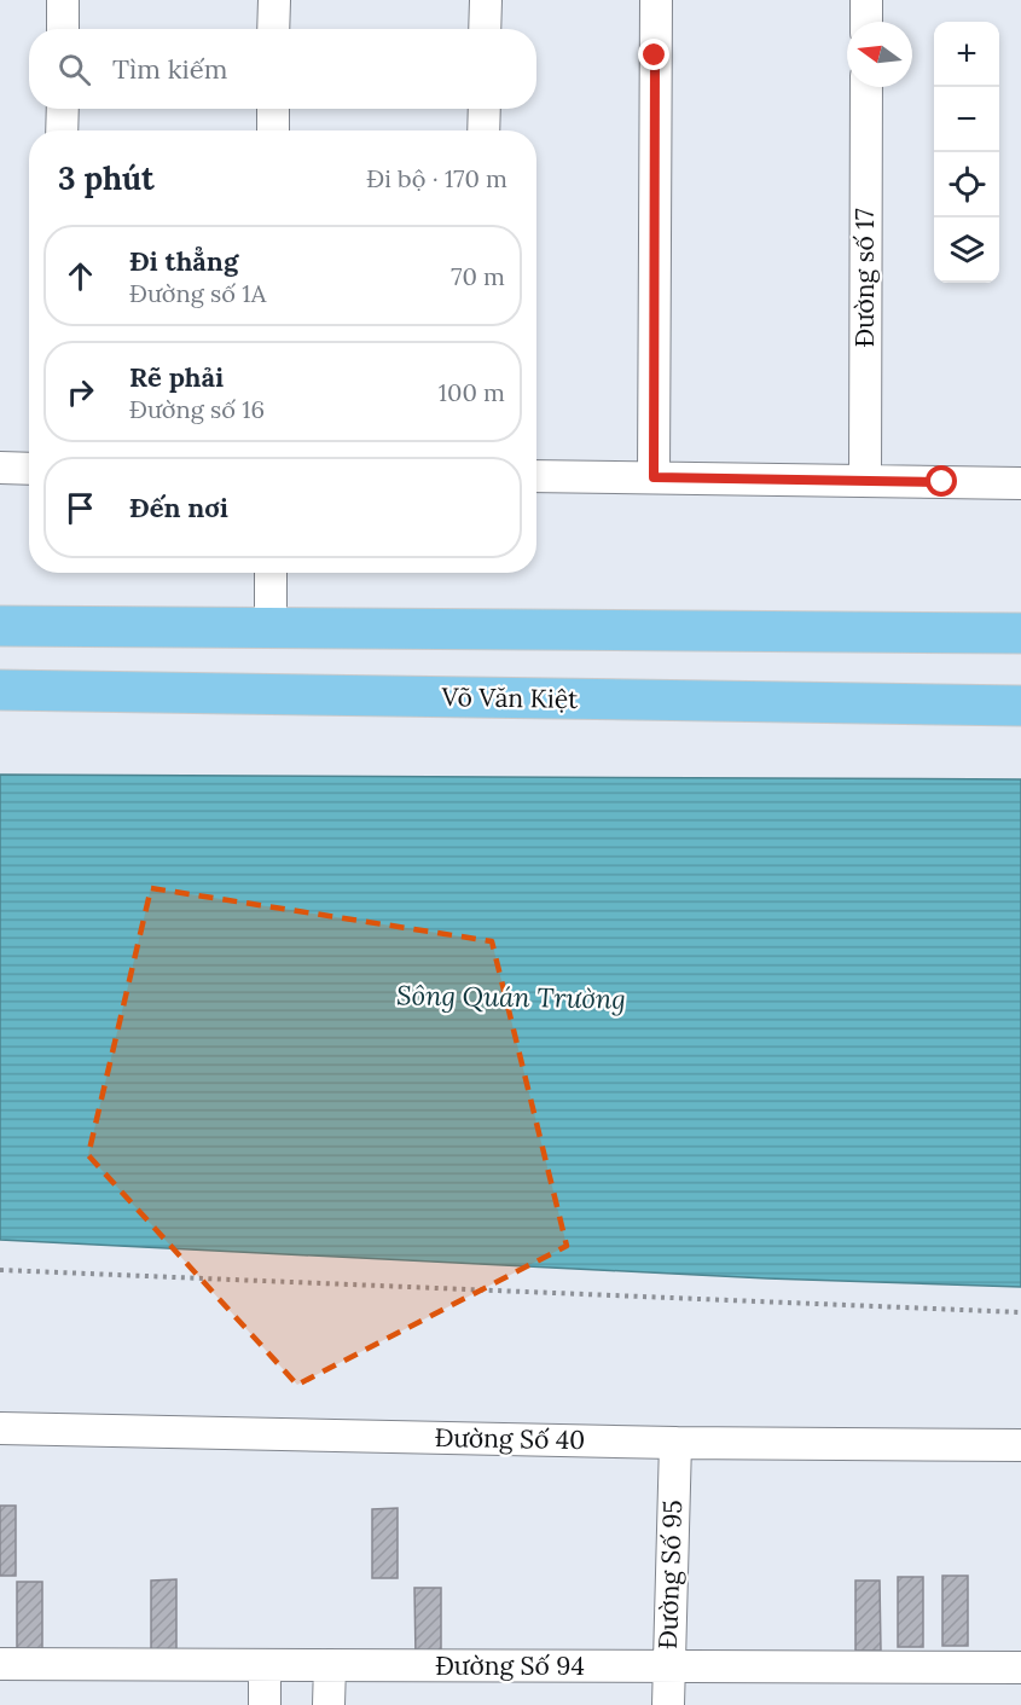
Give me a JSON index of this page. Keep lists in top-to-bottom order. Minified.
{"streets":{"main road":["Võ Văn Kiệt"],"street":["Đường số 17","Đường Số 40","Đường Số 95","Đường Số 94"]},"crossings":[["Đường Số 40","Đường Số 95"],["Đường Số 95","Đường Số 94"]],"water":["Sông Quán Trường"],"north":"left","page":{"map_buttons":["+","−"],"search":"Tìm kiếm","heading":["3 phút","Đi bộ · 170 m"],"list":[["Đi thẳng","Đường số 1A","70 m"],["Rẽ phải","Đường số 16","100 m"],"Đến nơi"]}}
